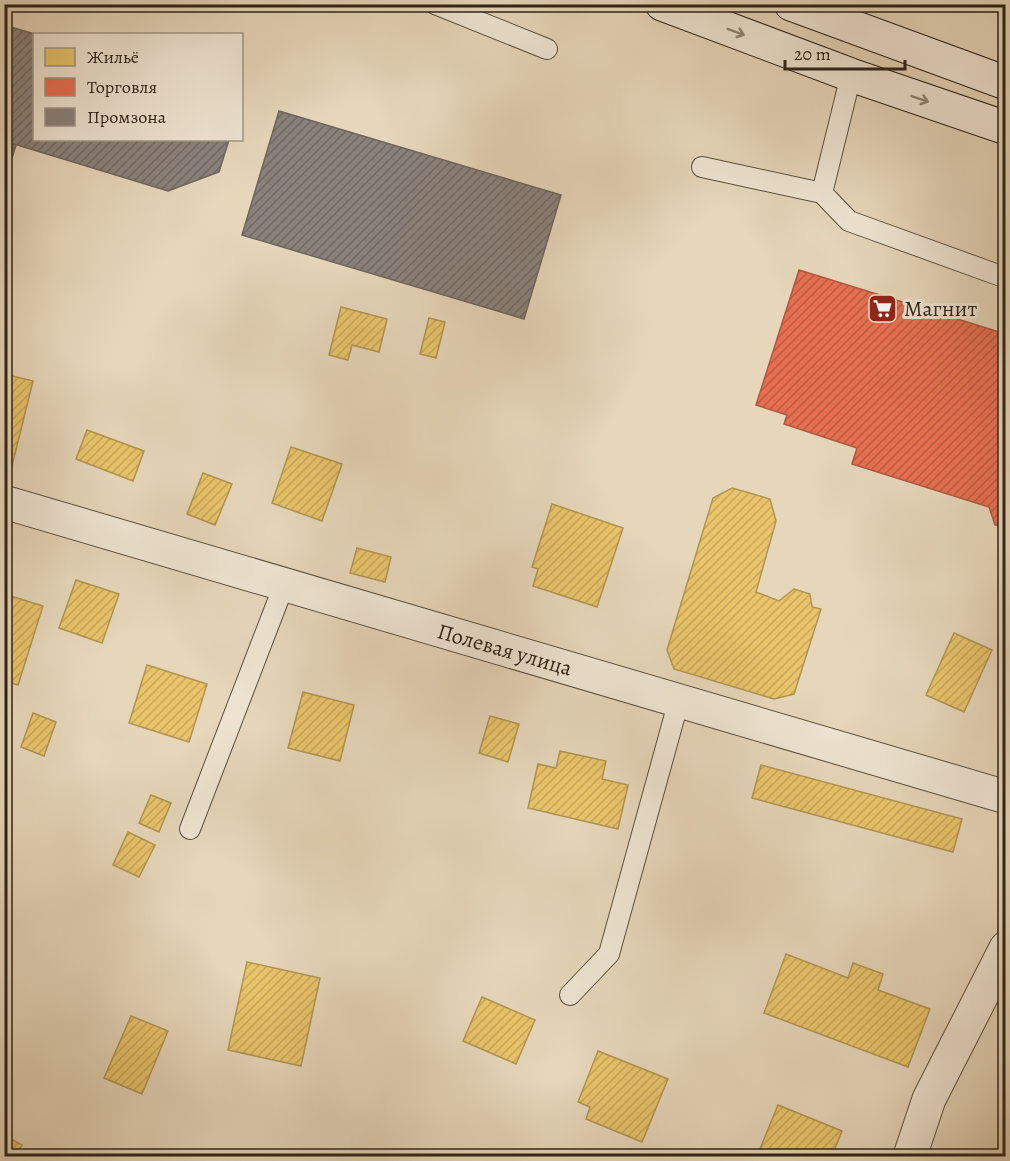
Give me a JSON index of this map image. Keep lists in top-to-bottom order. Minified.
{"streets":{"street":["Полевая улица"]},"places":{"supermarket":["Магнит"]},"legend":["Жильё","Торговля","Промзона"],"scale_bar":"20 m"}
